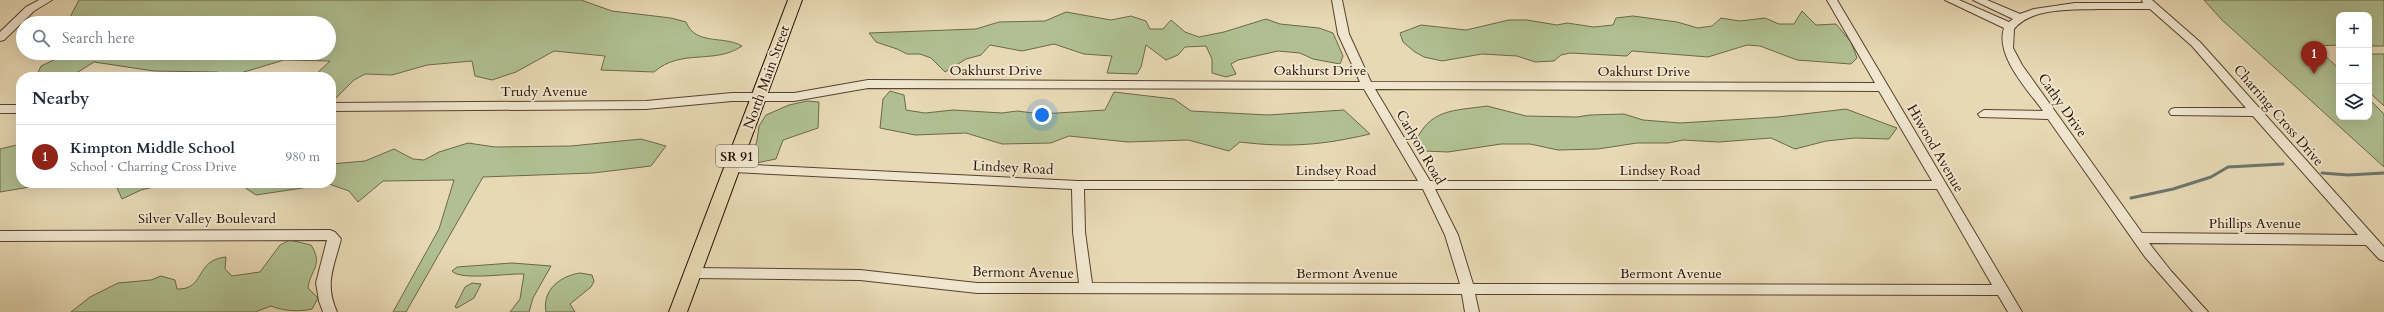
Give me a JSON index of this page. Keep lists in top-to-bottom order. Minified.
{"streets":{"main road":["North Main Street","SR 91"],"street":["Oakhurst Drive","Trudy Avenue","Cathy Drive","Charring Cross Drive","Carlyon Road","Hiwood Avenue","Lindsey Road","Silver Valley Boulevard","Phillips Avenue","Bermont Avenue"]},"crossings":[["Oakhurst Drive","North Main Street"],["Oakhurst Drive","Trudy Avenue"],["Oakhurst Drive","Carlyon Road"],["Oakhurst Drive","Hiwood Avenue"],["North Main Street","Trudy Avenue"],["North Main Street","Lindsey Road"],["North Main Street","Bermont Avenue"],["Cathy Drive","Phillips Avenue"],["Charring Cross Drive","Phillips Avenue"],["Carlyon Road","Lindsey Road"],["Carlyon Road","Bermont Avenue"],["Hiwood Avenue","Lindsey Road"],["Hiwood Avenue","Bermont Avenue"]],"page":{"map_buttons":["+","−"],"search":"Search here","pins":"1","heading":"Nearby","list":[{"mark":"1","name":"Kimpton Middle School","note":"School · Charring Cross Drive","value":"980 m"}]}}
